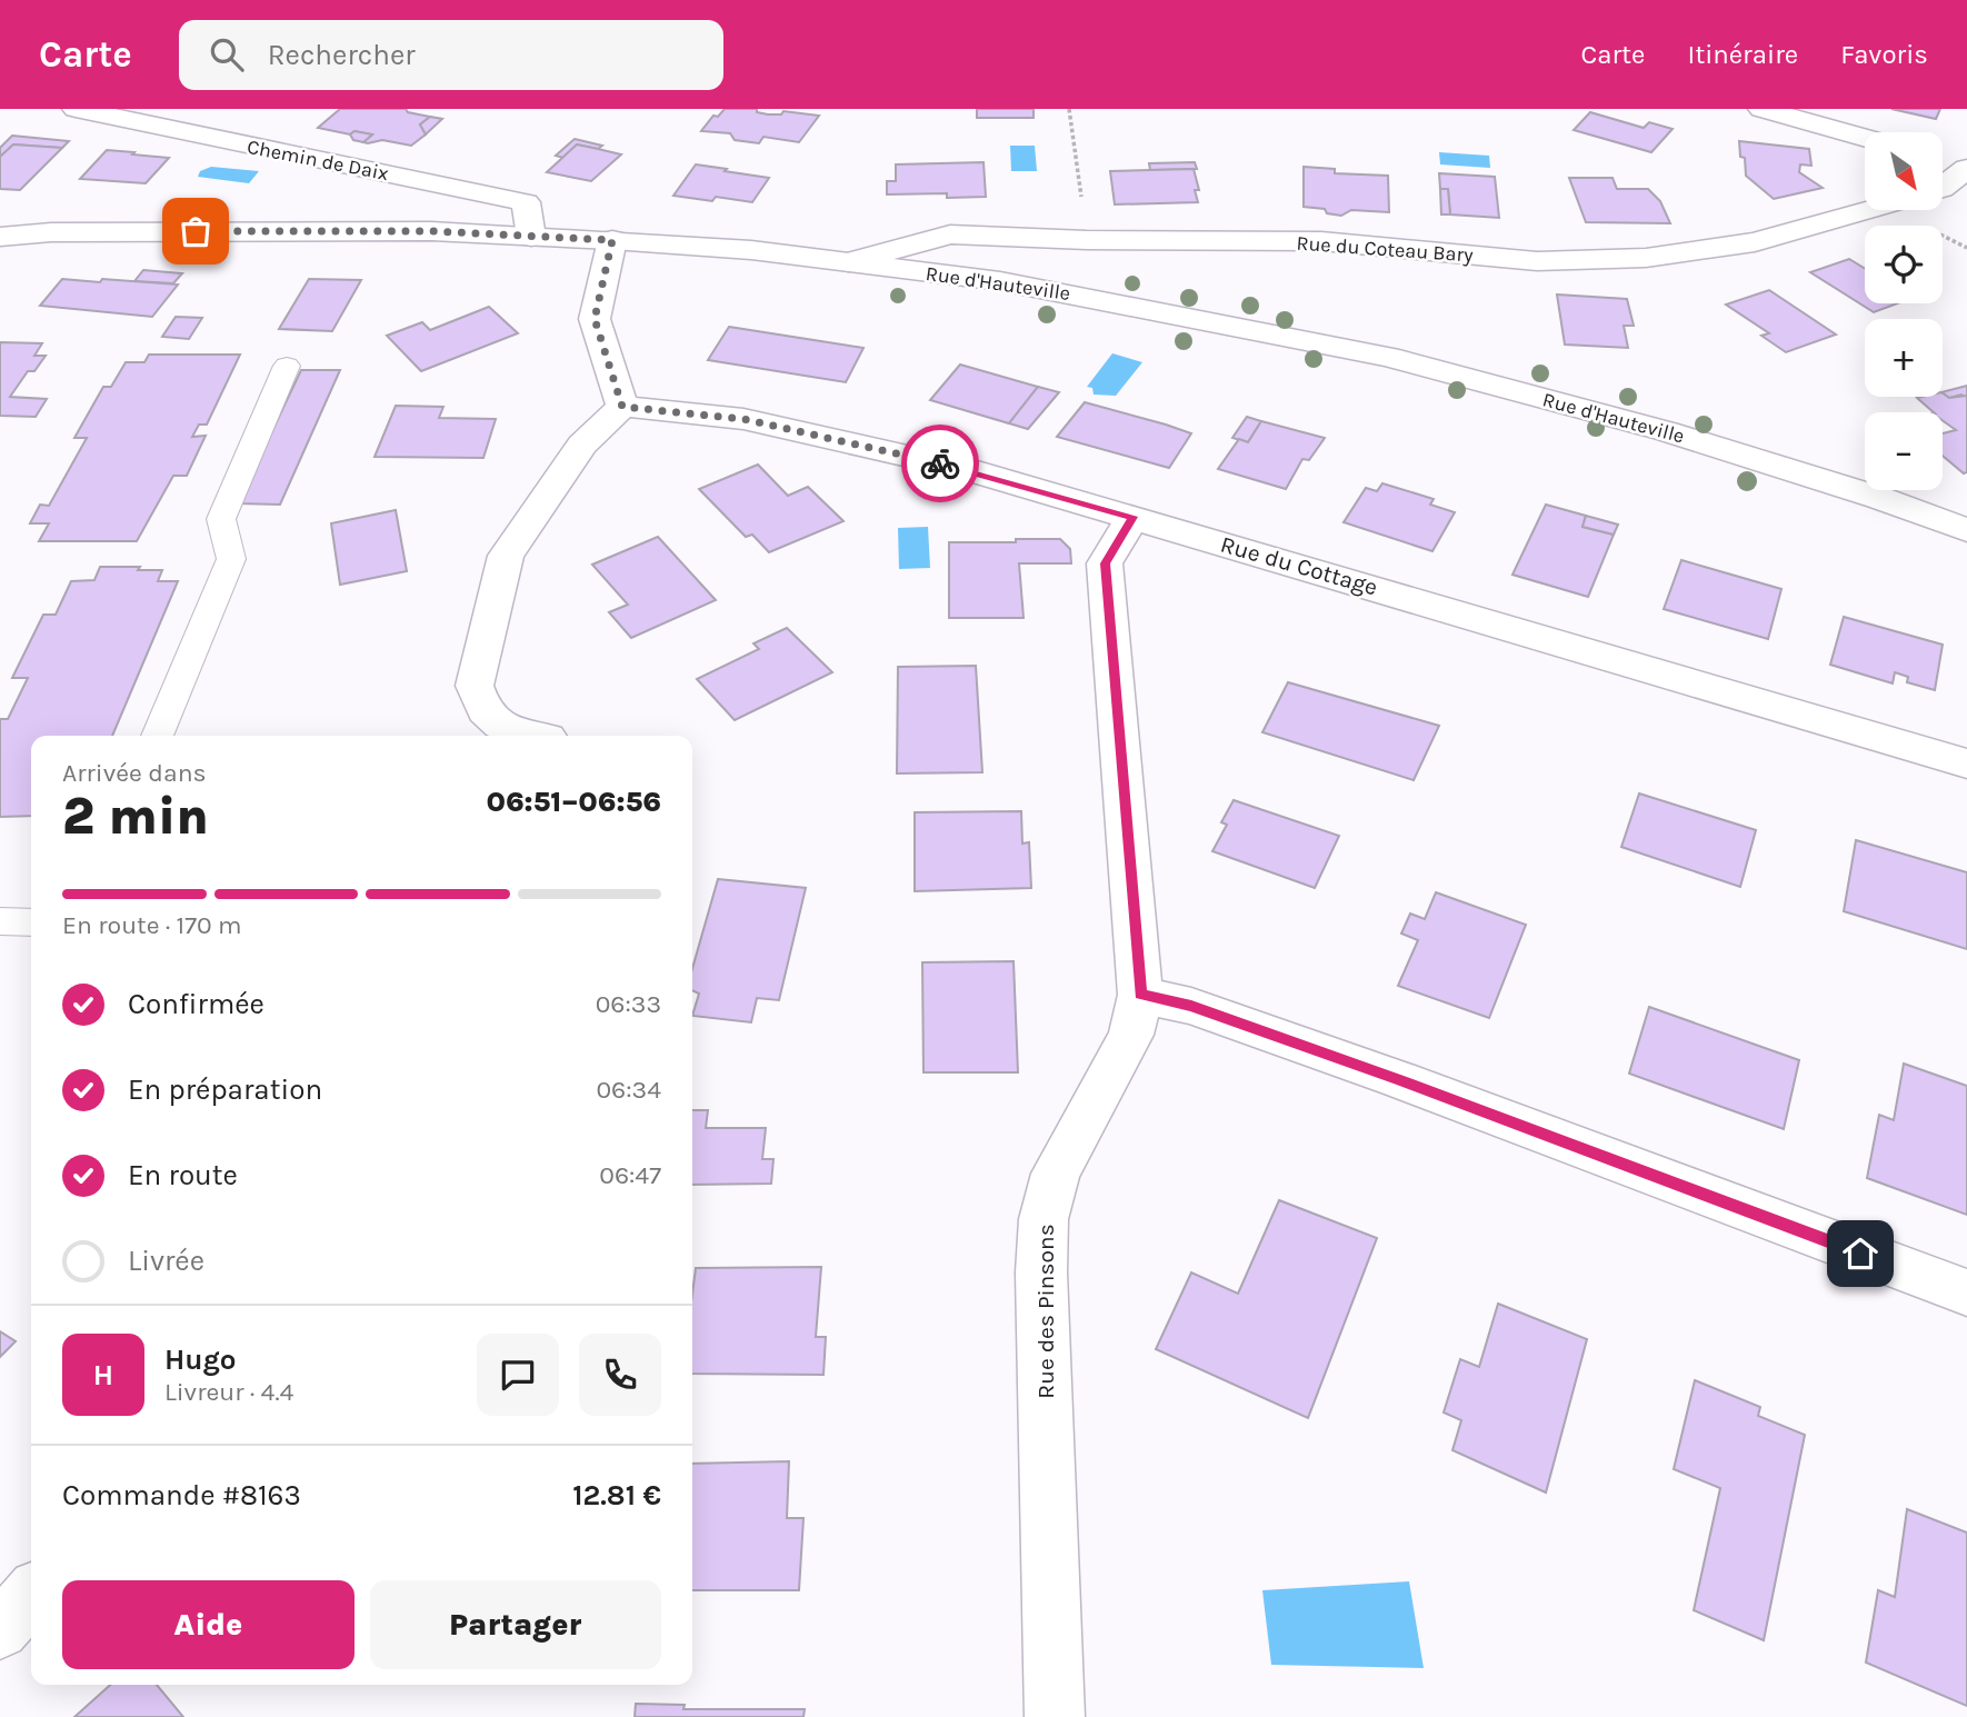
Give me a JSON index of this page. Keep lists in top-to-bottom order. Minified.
{"streets":{"street":["Chemin de Daix","Rue du Coteau Bary","Rue d'Hauteville","Rue du Cottage","Rue des Pinsons"]},"crossings":[["Chemin de Daix","Rue d'Hauteville"],["Rue du Coteau Bary","Rue d'Hauteville"],["Rue du Cottage","Rue des Pinsons"]],"north":"bottom right","page":{"header":"Carte","search":"Rechercher","nav":["Carte","Itinéraire","Favoris"],"map_buttons":["+","−"],"heading":["2 min","Arrivée dans","06:51–06:56"],"panel":["Hugo","Livreur · 4.4","Commande #8163","12.81 €"],"bar":"En route · 170 m","list":[["Confirmée","06:33"],["En préparation","06:34"],["En route","06:47"],"Livrée"],"round":"H","buttons":["Aide","Partager"]}}
